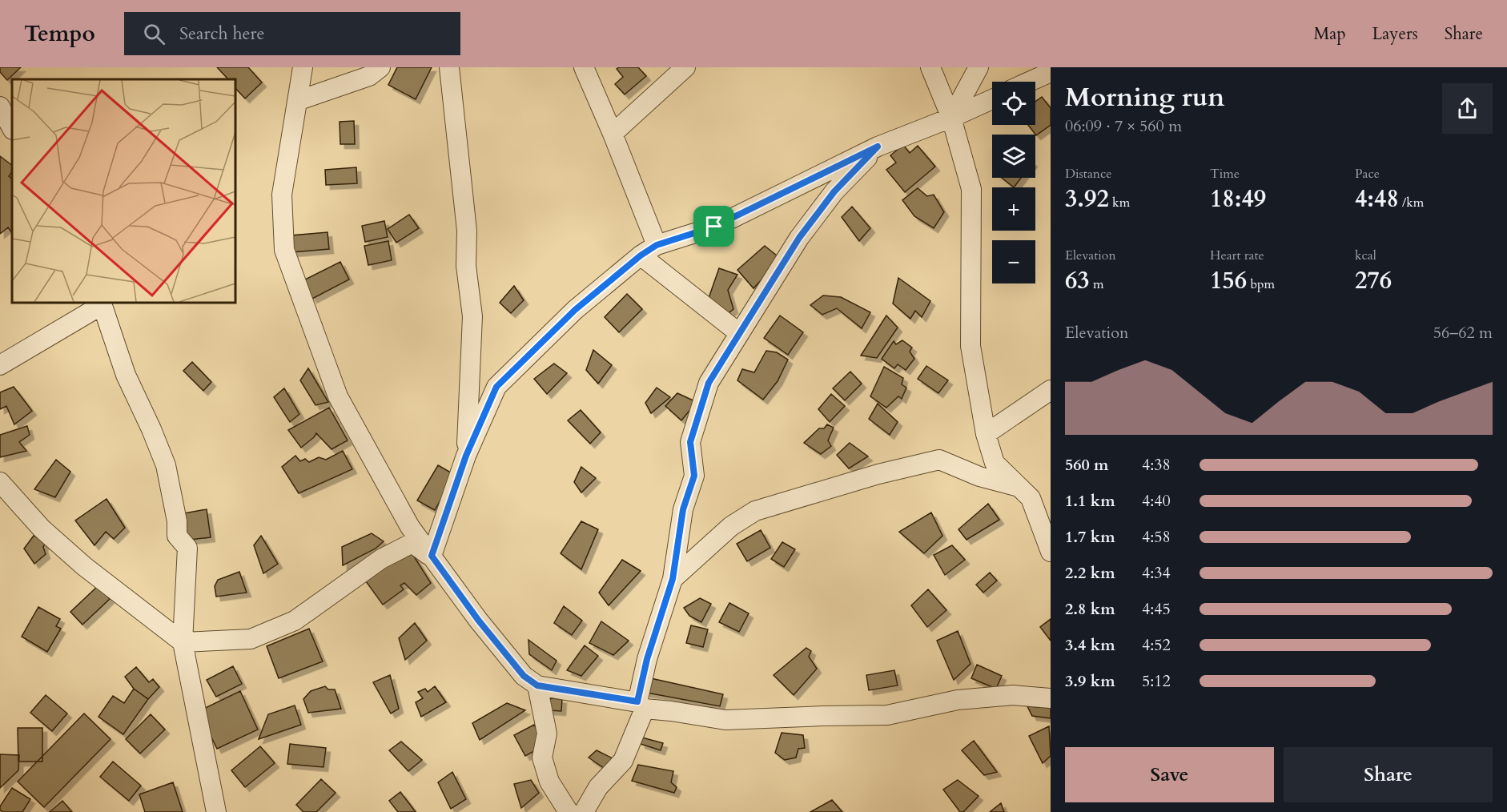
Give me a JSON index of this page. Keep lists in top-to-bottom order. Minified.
{"page":{"header":"Tempo","search":"Search here","nav":["Map","Layers","Share"],"heading":["Morning run","06:09 · 7 × 560 m"],"map_buttons":["+","−"],"stats":[["Distance","3.92 km"],["Time","18:49"],["Pace","4:48 /km"],["Elevation","63 m"],["Heart rate","156 bpm"],["kcal","276"]],"chart":["Elevation","56–62 m"],"list":[{"name":"560 m","note":"4:38"},{"name":"1.1 km","note":"4:40"},{"name":"1.7 km","note":"4:58"},{"name":"2.2 km","note":"4:34"},{"name":"2.8 km","note":"4:45"},{"name":"3.4 km","note":"4:52"},{"name":"3.9 km","note":"5:12"}],"buttons":["Save","Share"]}}
